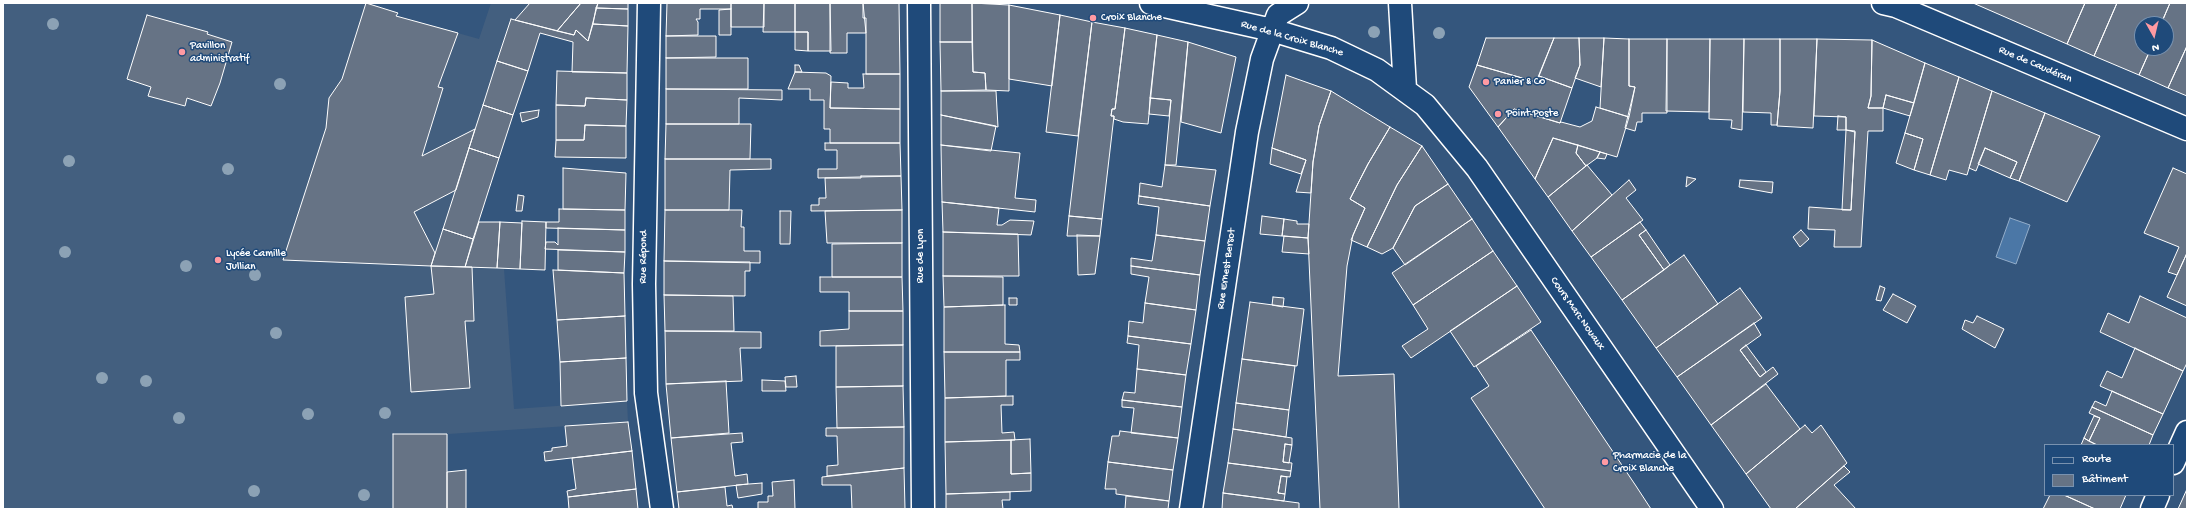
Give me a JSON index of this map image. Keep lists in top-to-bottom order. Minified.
{"streets":{"street":["Rue de la Croix Blanche","Rue de Caudéran","Rue de Lyon","Rue Répond","Rue Ernest Bersot","Cours Marc Nouaux"]},"crossings":[["Rue de la Croix Blanche","Rue Ernest Bersot"],["Rue de la Croix Blanche","Cours Marc Nouaux"]],"places":["Croix Blanche","Pavillon administratif","Panier & Co","Point Poste","Lycée Camille Jullian","Pharmacie de la Croix Blanche"],"legend":["Route","Bâtiment"],"north":"bottom"}
